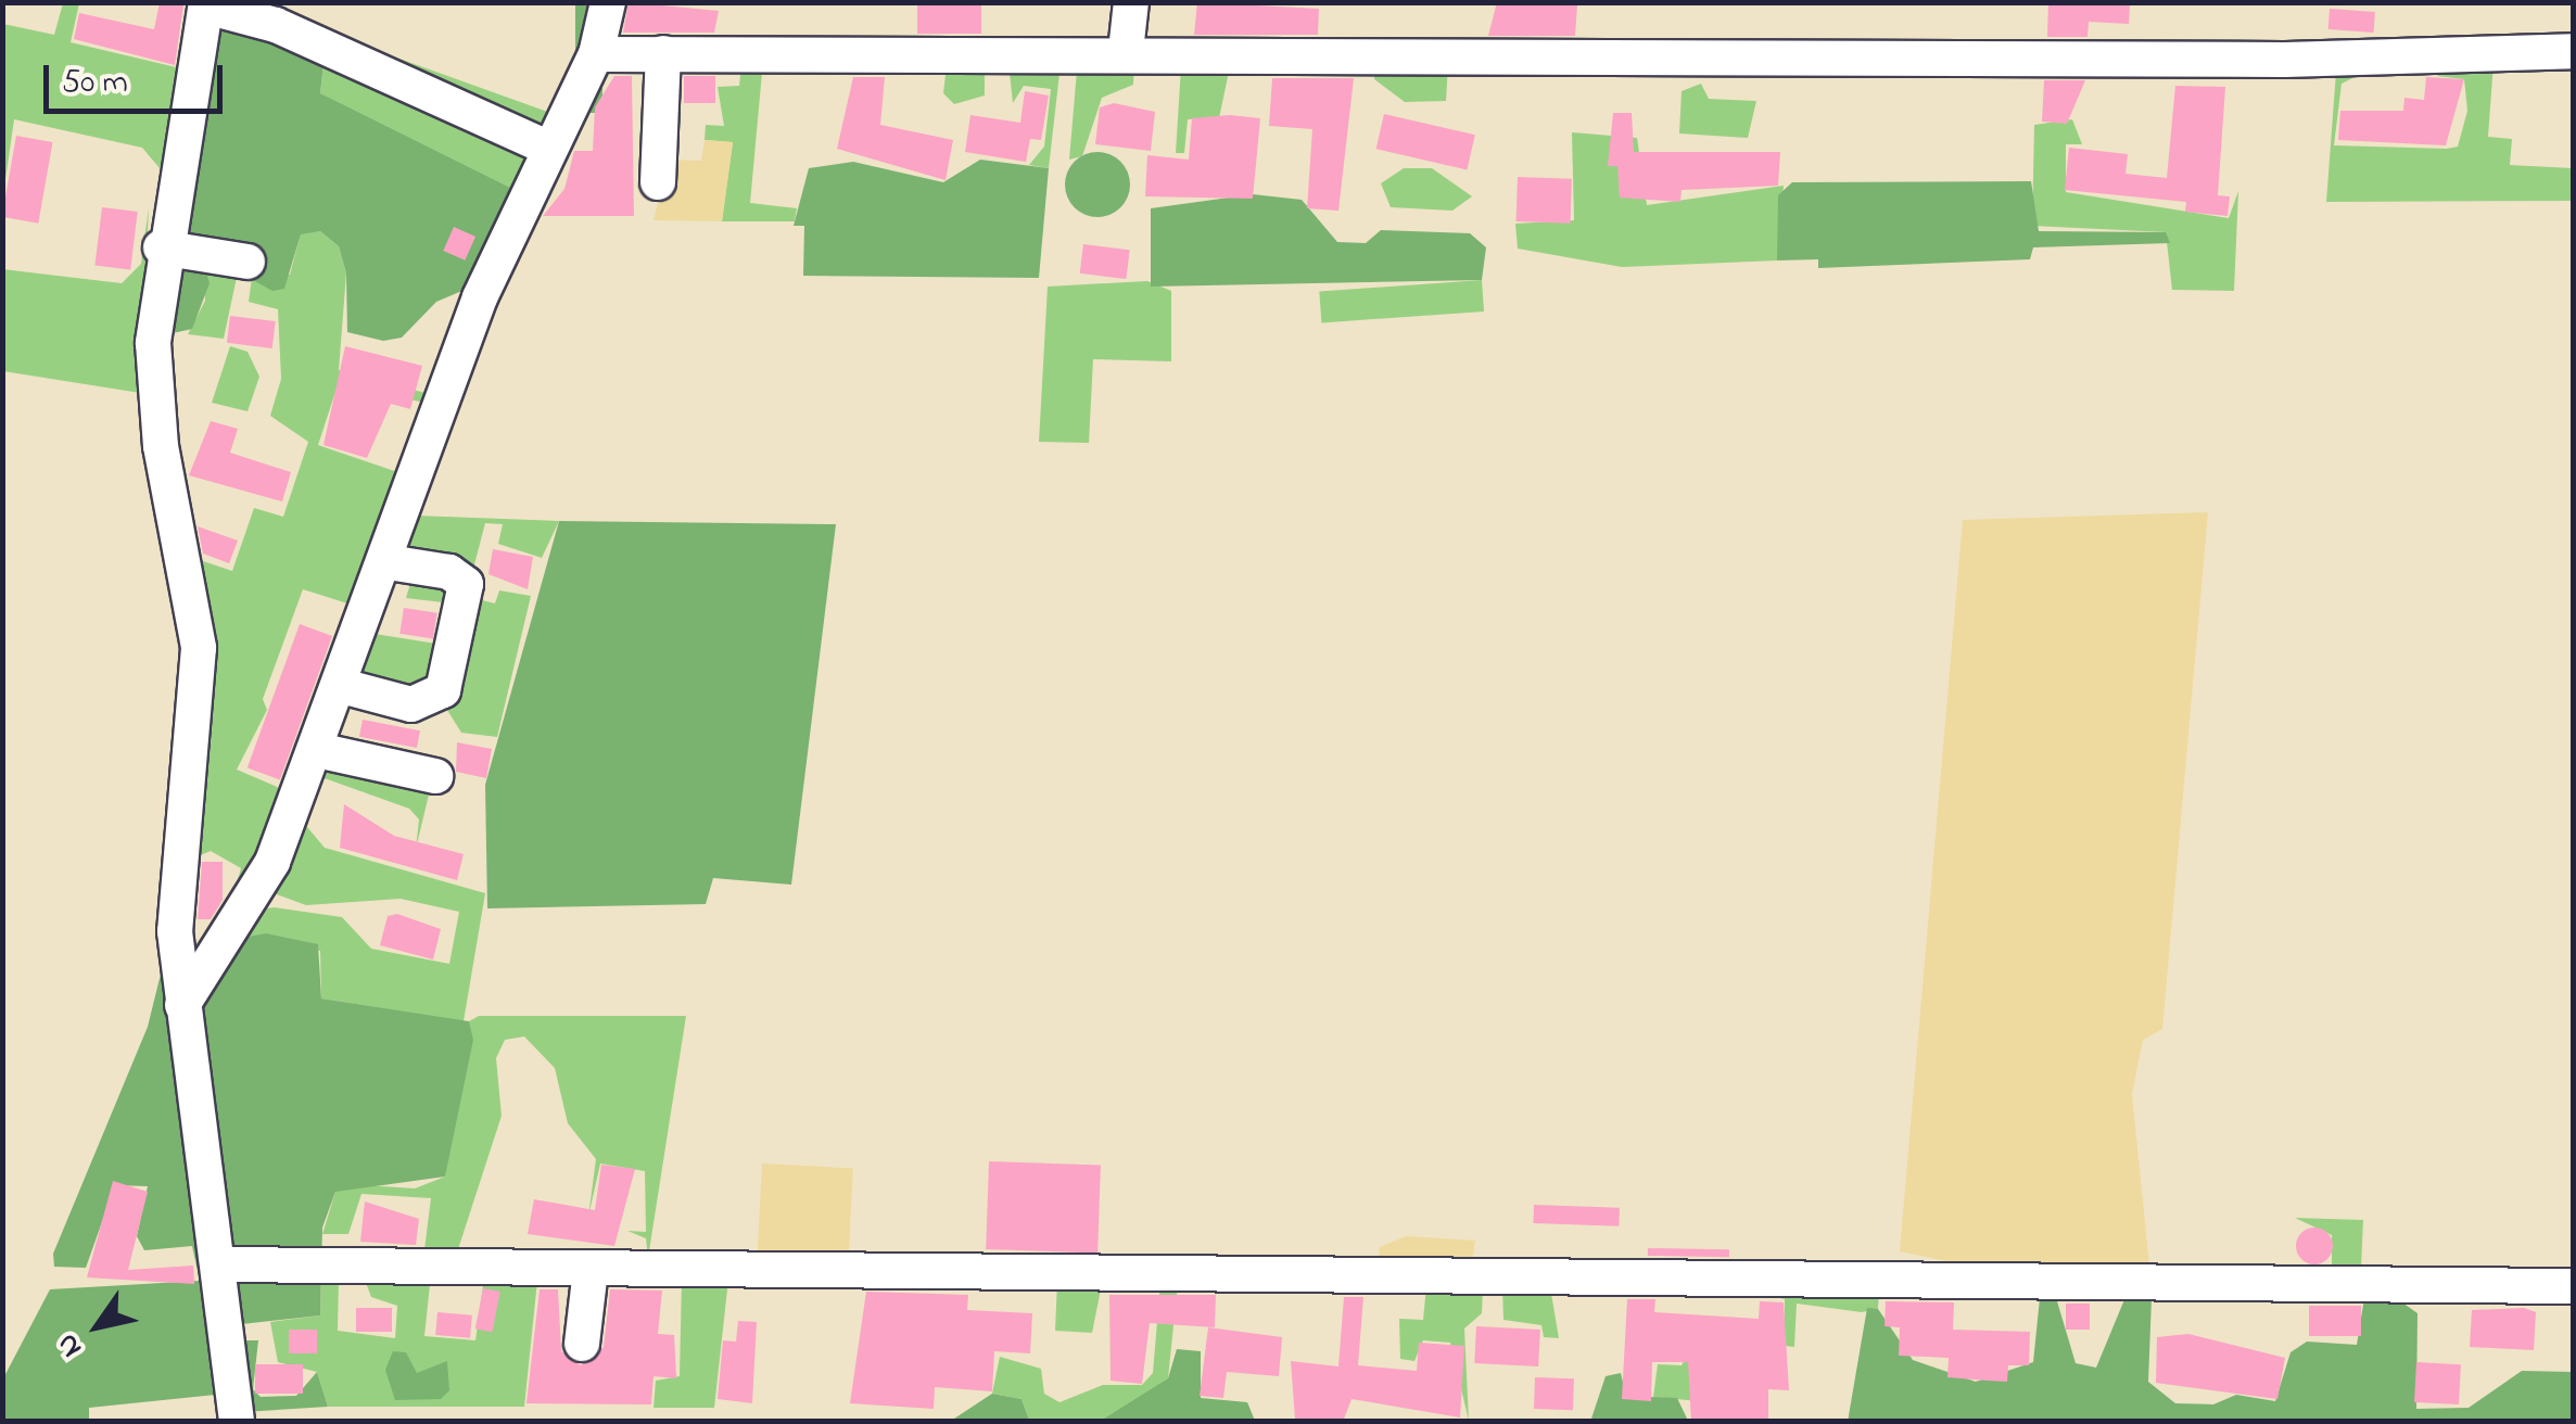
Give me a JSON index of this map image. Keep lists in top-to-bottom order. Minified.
{"scale_bar":"50 m","north":"bottom left"}
